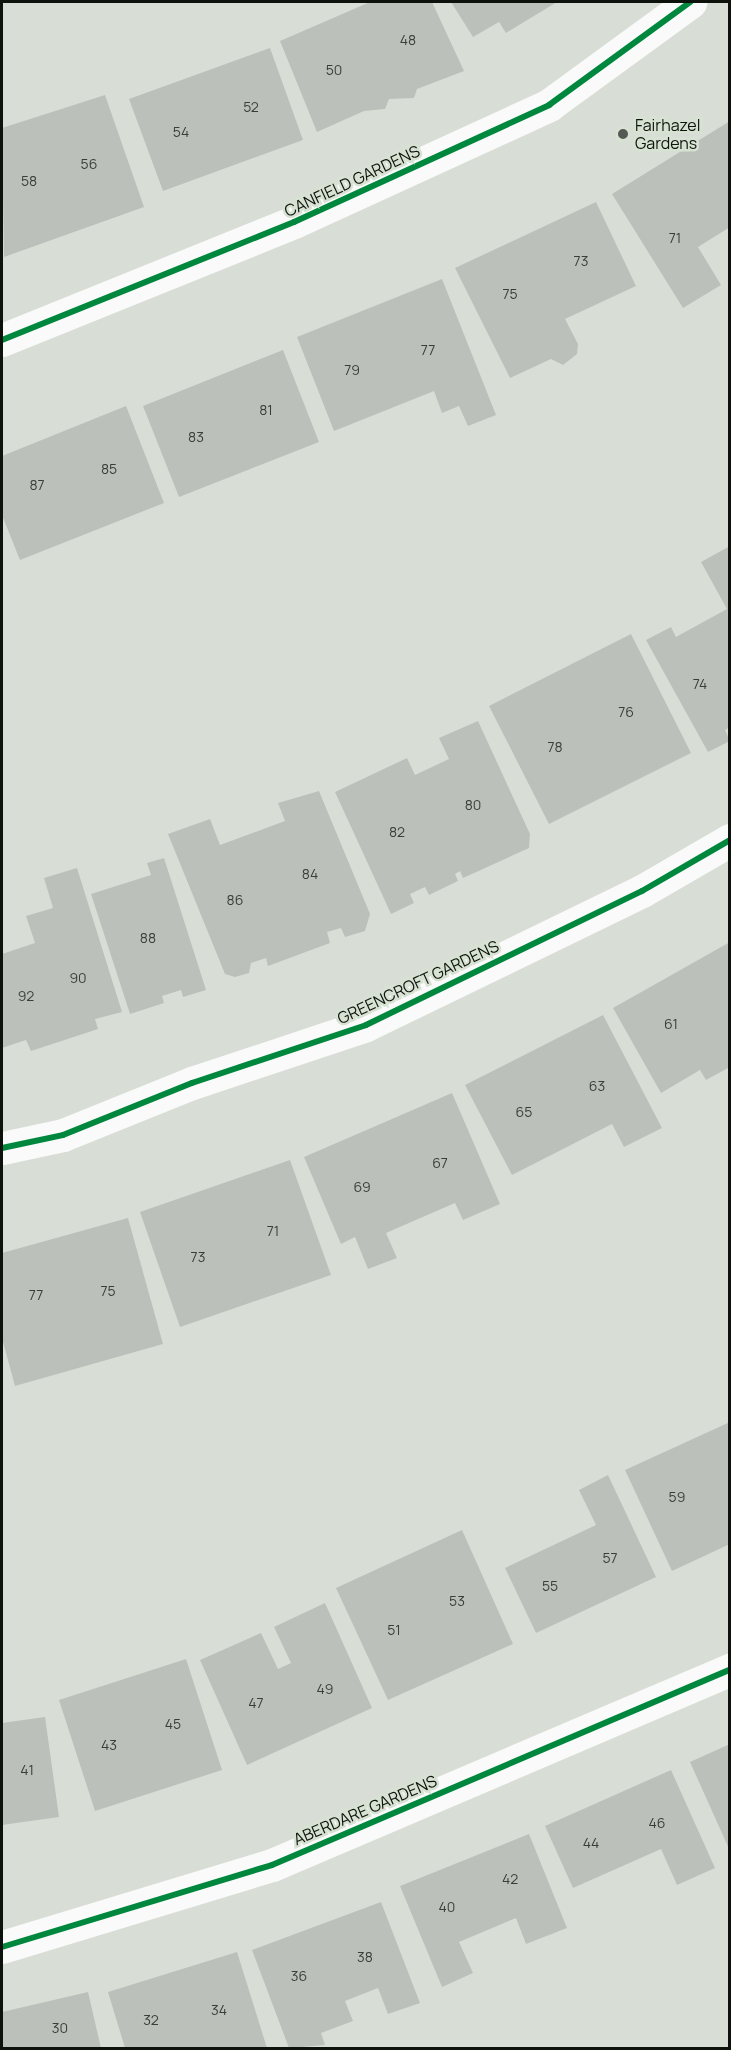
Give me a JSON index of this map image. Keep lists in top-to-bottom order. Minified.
{"streets":{"street":["CANFIELD GARDENS","GREENCROFT GARDENS","ABERDARE GARDENS"]},"places":["Fairhazel Gardens"],"house_numbers":["48","50","52","54","56","58","71","73","75","77","79","81","83","85","87","74","76","78","80","82","84","86","88","90","92","61","63","65","67","69","71","73","75","77","59","57","55","53","51","49","47","45","43","41","46","44","42","40","38","36","34","32","30"]}
